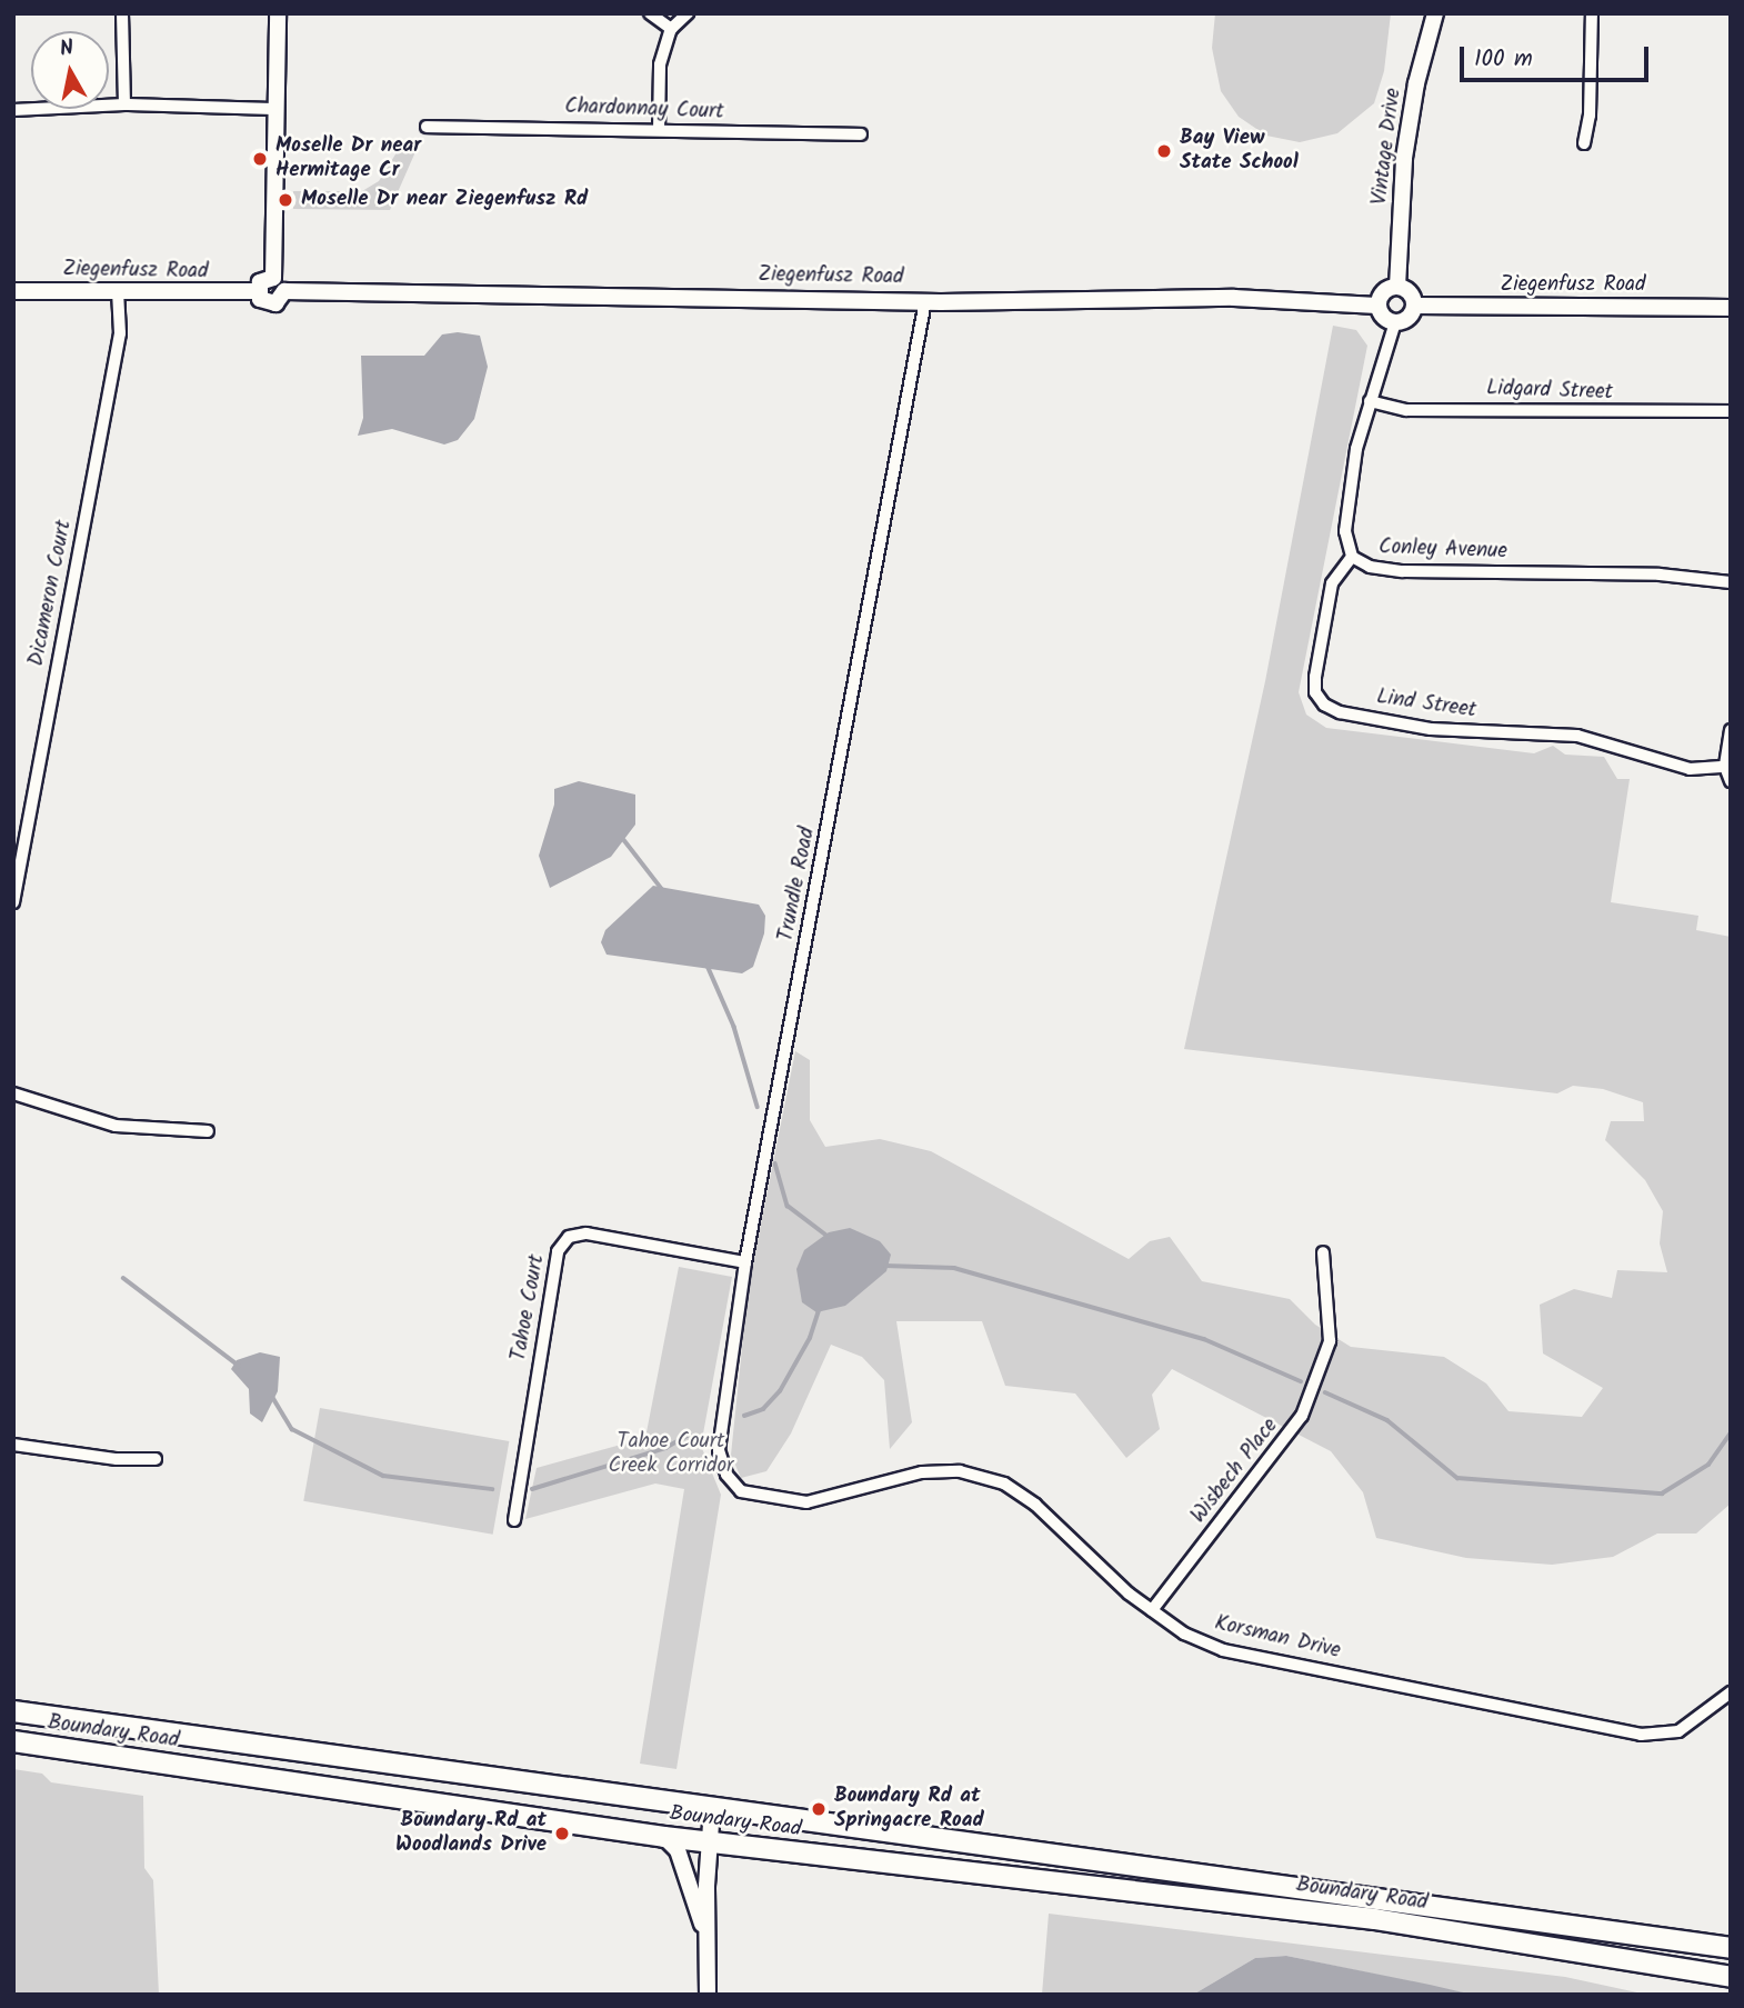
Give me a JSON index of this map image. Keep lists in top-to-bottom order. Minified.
{"streets":{"highway":["Boundary Road"],"street":["Chardonnay Court","Vintage Drive","Ziegenfusz Road","Lidgard Street","Conley Avenue","Dicameron Court","Lind Street","Trundle Road","Tahoe Court","Wisbech Place","Korsman Drive"]},"crossings":[["Vintage Drive","Ziegenfusz Road"],["Vintage Drive","Conley Avenue"],["Ziegenfusz Road","Conley Avenue"],["Ziegenfusz Road","Dicameron Court"],["Ziegenfusz Road","Trundle Road"],["Lidgard Street","Conley Avenue"],["Conley Avenue","Lind Street"],["Trundle Road","Tahoe Court"],["Trundle Road","Korsman Drive"],["Wisbech Place","Korsman Drive"]],"parks":["Tahoe Court Creek Corridor"],"places":["Bay View State School","Moselle Dr near Hermitage Cr","Moselle Dr near Ziegenfusz Rd","Boundary Rd at Springacre Road","Boundary Rd at Woodlands Drive"],"scale_bar":"100 m","north":"top"}
